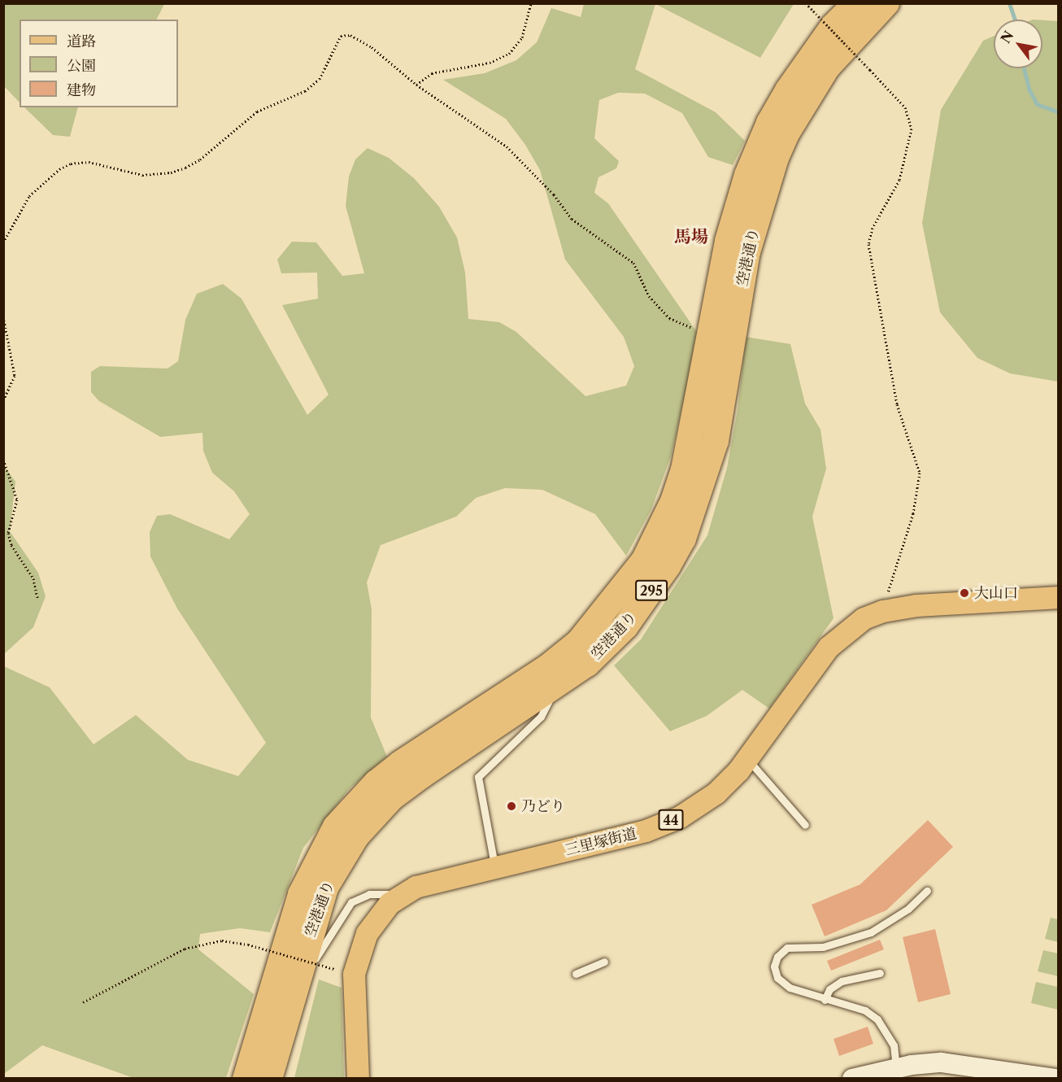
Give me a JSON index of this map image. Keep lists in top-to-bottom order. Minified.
{"streets":{"highway":["空港通り","295"],"main road":["44","三里塚街道"]},"districts":["馬場"],"places":["大山口","乃どり"],"legend":["道路","公園","建物"],"north":"top left"}
